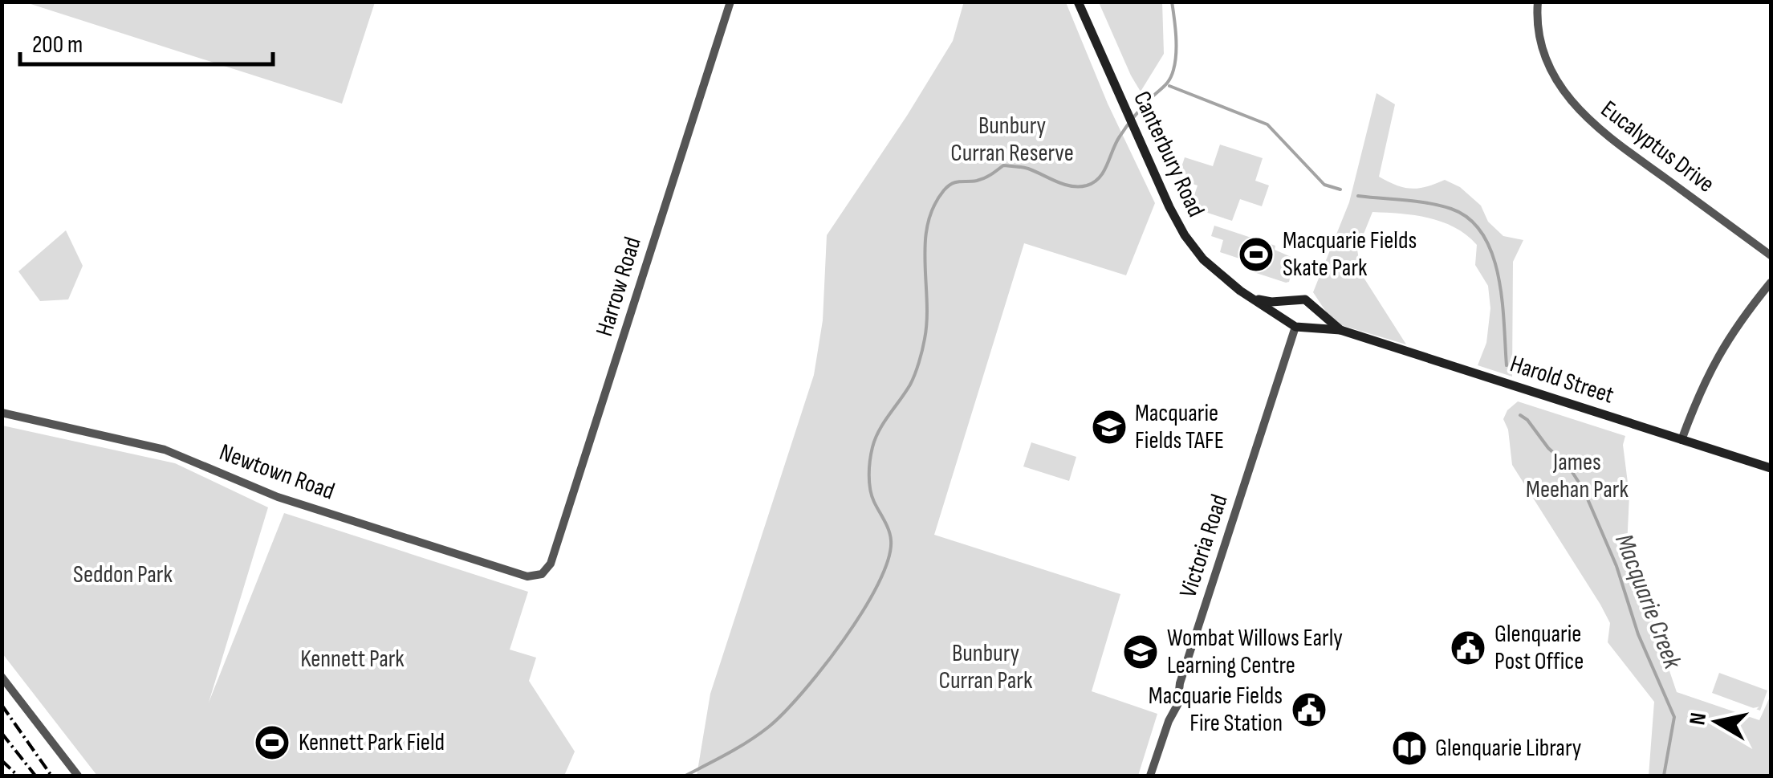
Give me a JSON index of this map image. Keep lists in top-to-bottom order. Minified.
{"streets":{"main road":["Canterbury Road","Harold Street"],"street":["Eucalyptus Drive","Harrow Road","Newtown Road","Victoria Road"]},"crossings":[["Canterbury Road","Harold Street"],["Canterbury Road","Victoria Road"],["Harrow Road","Newtown Road"],["Harold Street","Victoria Road"]],"water":["Macquarie Creek"],"parks":["Bunbury Curran Reserve","James Meehan Park","Seddon Park","Bunbury Curran Park","Kennett Park"],"places":{"sports":["Macquarie Fields Skate Park","Kennett Park Field"],"school or university":["Macquarie Fields TAFE","Wombat Willows Early Learning Centre"],"public building":["Glenquarie Post Office","Macquarie Fields Fire Station"],"library":["Glenquarie Library"]},"scale_bar":"200 m","north":"left"}
